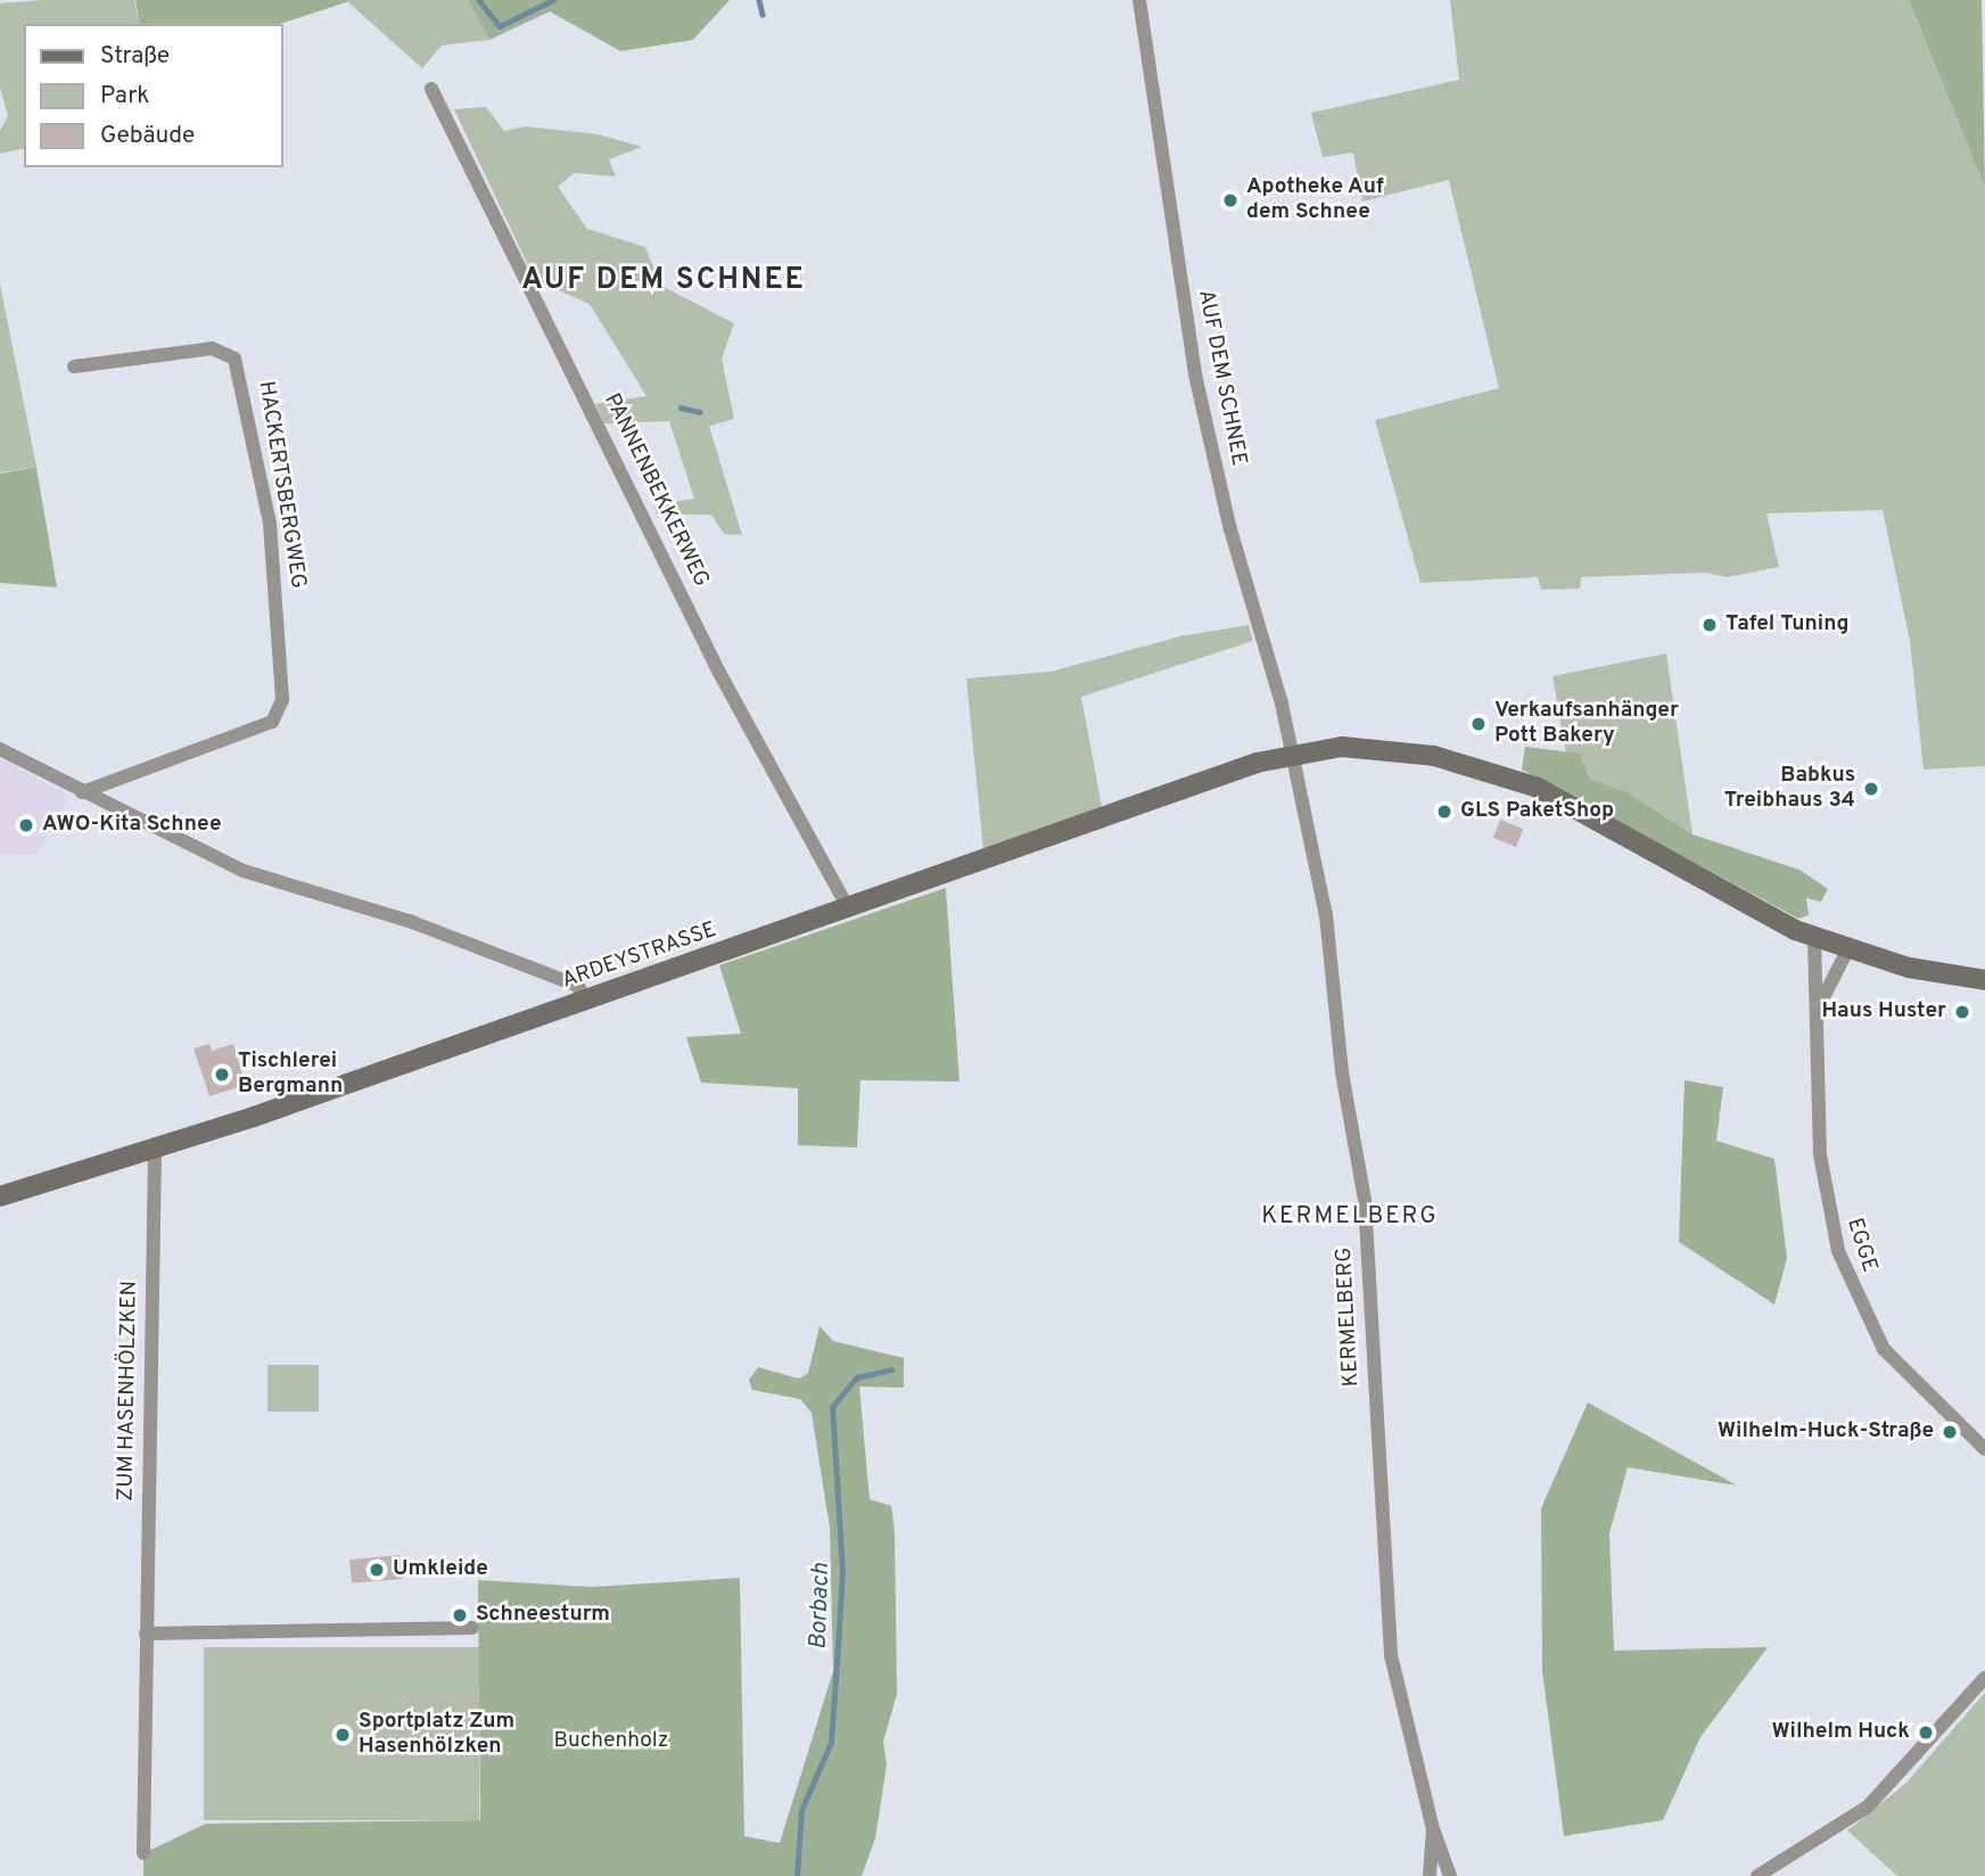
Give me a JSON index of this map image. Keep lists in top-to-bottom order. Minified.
{"streets":{"main road":["ARDEYSTRASSE"],"street":["AUF DEM SCHNEE","HACKERTSBERGWEG","PANNENBEKKERWEG","EGGE","KERMELBERG","ZUM HASENHÖLZKEN"]},"crossings":[["AUF DEM SCHNEE","ARDEYSTRASSE"],["AUF DEM SCHNEE","KERMELBERG"],["PANNENBEKKERWEG","ARDEYSTRASSE"],["ARDEYSTRASSE","EGGE"],["ARDEYSTRASSE","KERMELBERG"],["ARDEYSTRASSE","ZUM HASENHÖLZKEN"]],"districts":["AUF DEM SCHNEE","KERMELBERG"],"water":["Borbach"],"parks":["Buchenholz"],"places":["Apotheke Auf dem Schnee","Tafel Tuning","Verkaufsanhänger Pott Bakery","Babkus Treibhaus 34","GLS PaketShop","AWO-Kita Schnee","Haus Huster","Tischlerei Bergmann","Wilhelm-Huck-Straße","Umkleide","Schneesturm","Wilhelm Huck","Sportplatz Zum Hasenhölzken"],"legend":["Straße","Park","Gebäude"]}
